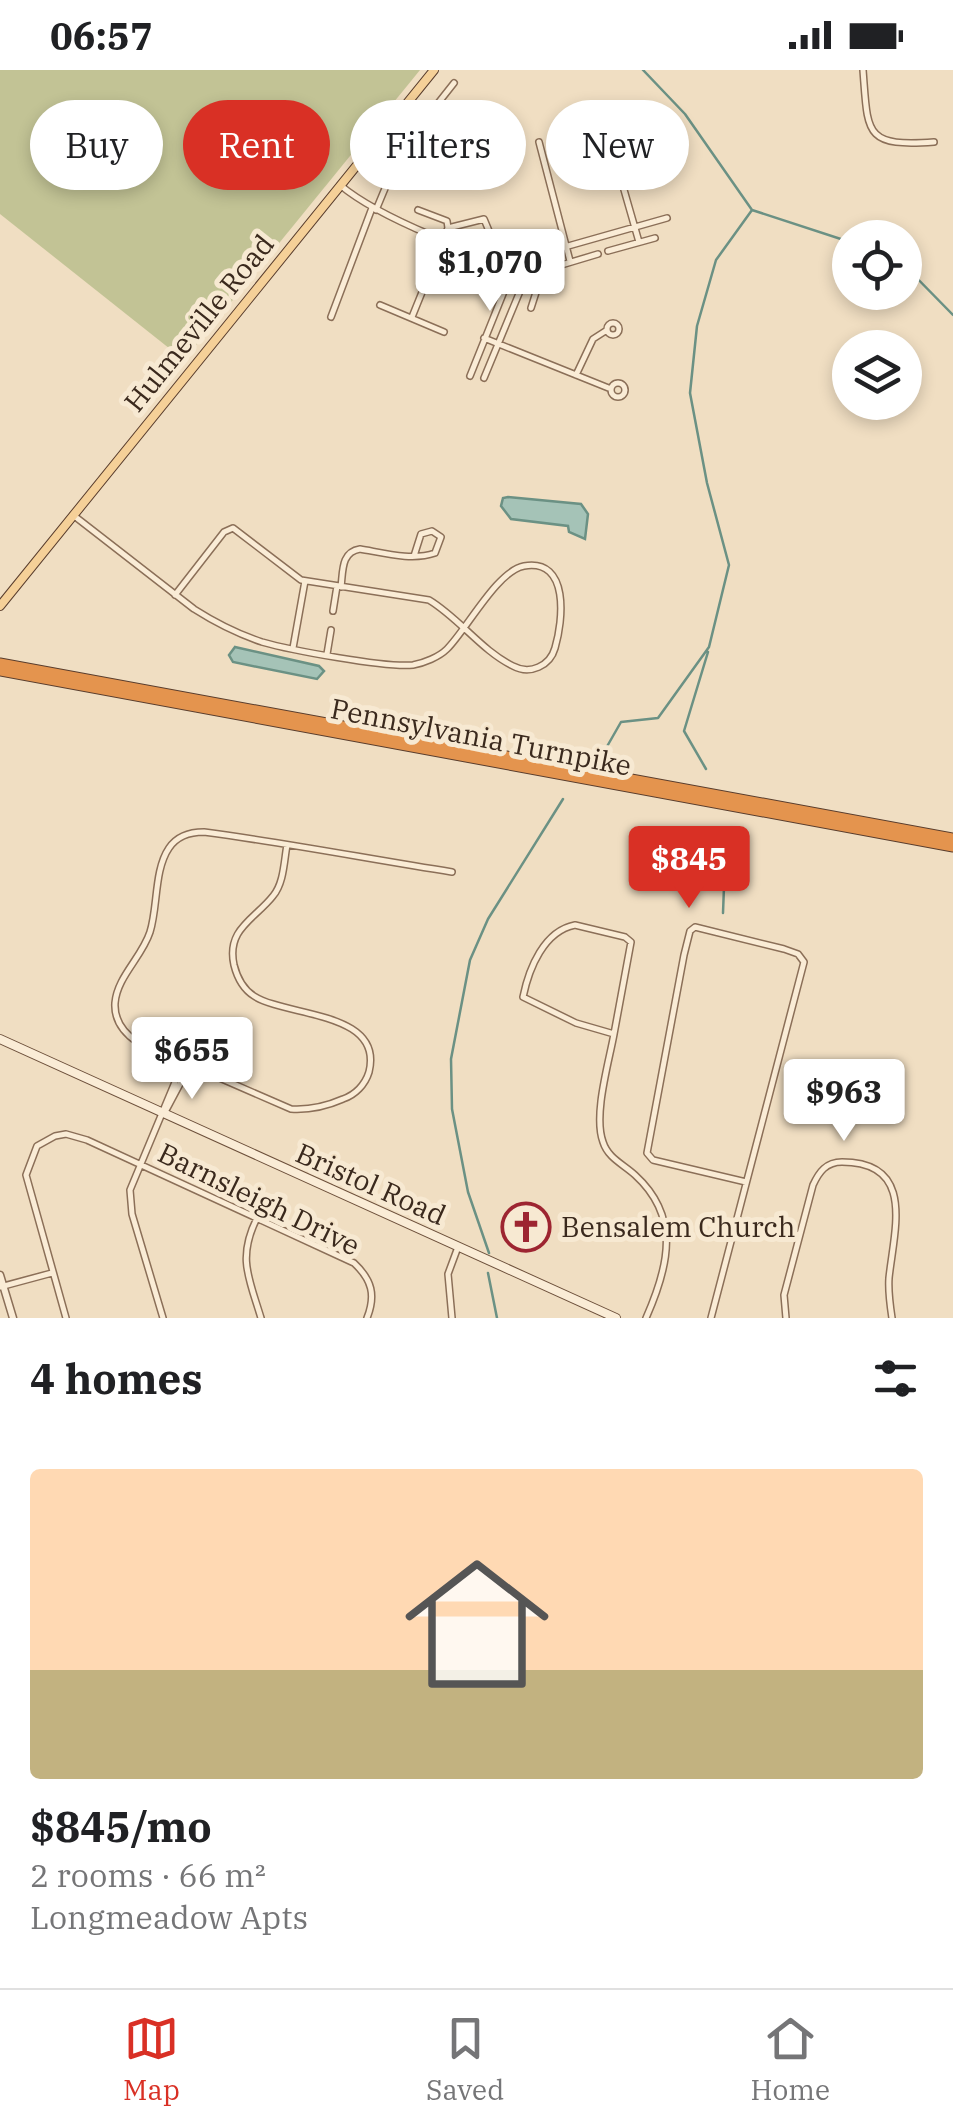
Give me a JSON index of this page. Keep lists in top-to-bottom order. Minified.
{"streets":{"highway":["Pennsylvania Turnpike"],"main road":["Hulmeville Road","Bristol Road"],"street":["Barnsleigh Drive"]},"places":{"church":["Bensalem Church"]},"page":{"status":"06:57","chip":["Buy","Rent","Filters","New"],"price":["$1,070","$845","$655","$963"],"heading":"4 homes","list":[{"name":"$845/mo","note":"2 rooms · 66 m² · Longmeadow Apts"}],"tabs":["Map","Saved","Home"]}}
